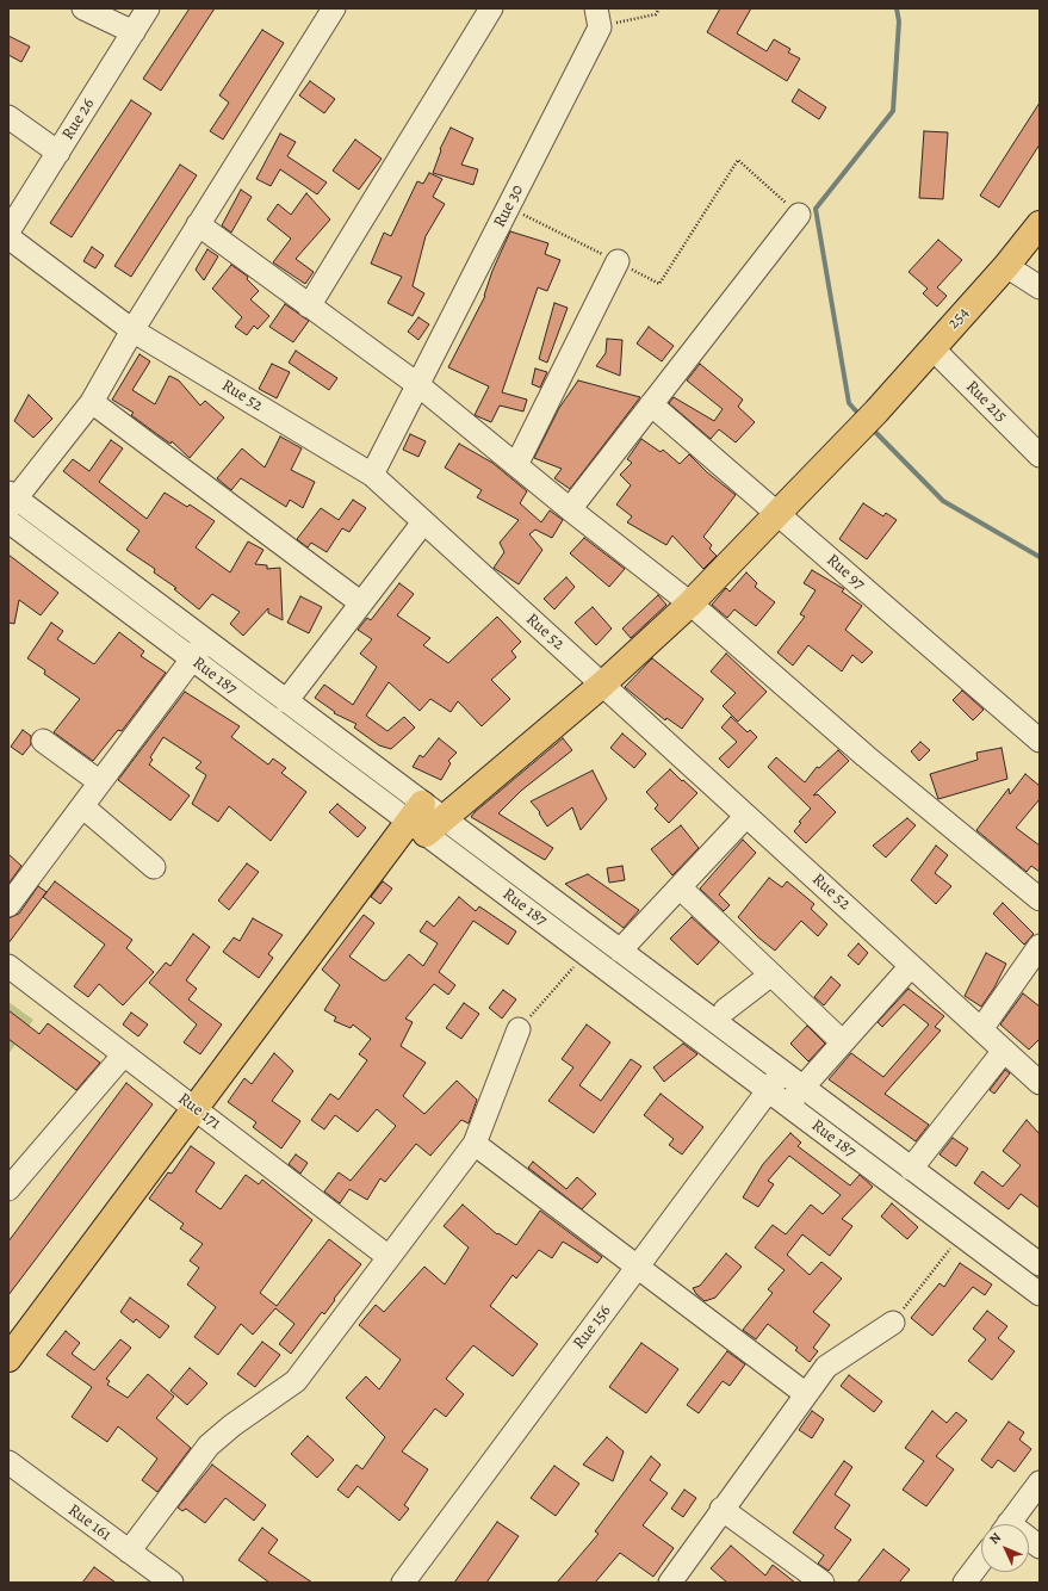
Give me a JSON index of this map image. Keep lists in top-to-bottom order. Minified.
{"streets":{"main road":["254"],"street":["Rue 26","Rue 30","Rue 52","Rue 215","Rue 97","Rue 187","Rue 171","Rue 156","Rue 161"]},"crossings":[["Rue 30","Rue 52"],["254","Rue 52"],["254","Rue 215"],["254","Rue 97"],["254","Rue 187"],["254","Rue 171"],["Rue 187","Rue 156"]],"north":"top left"}
